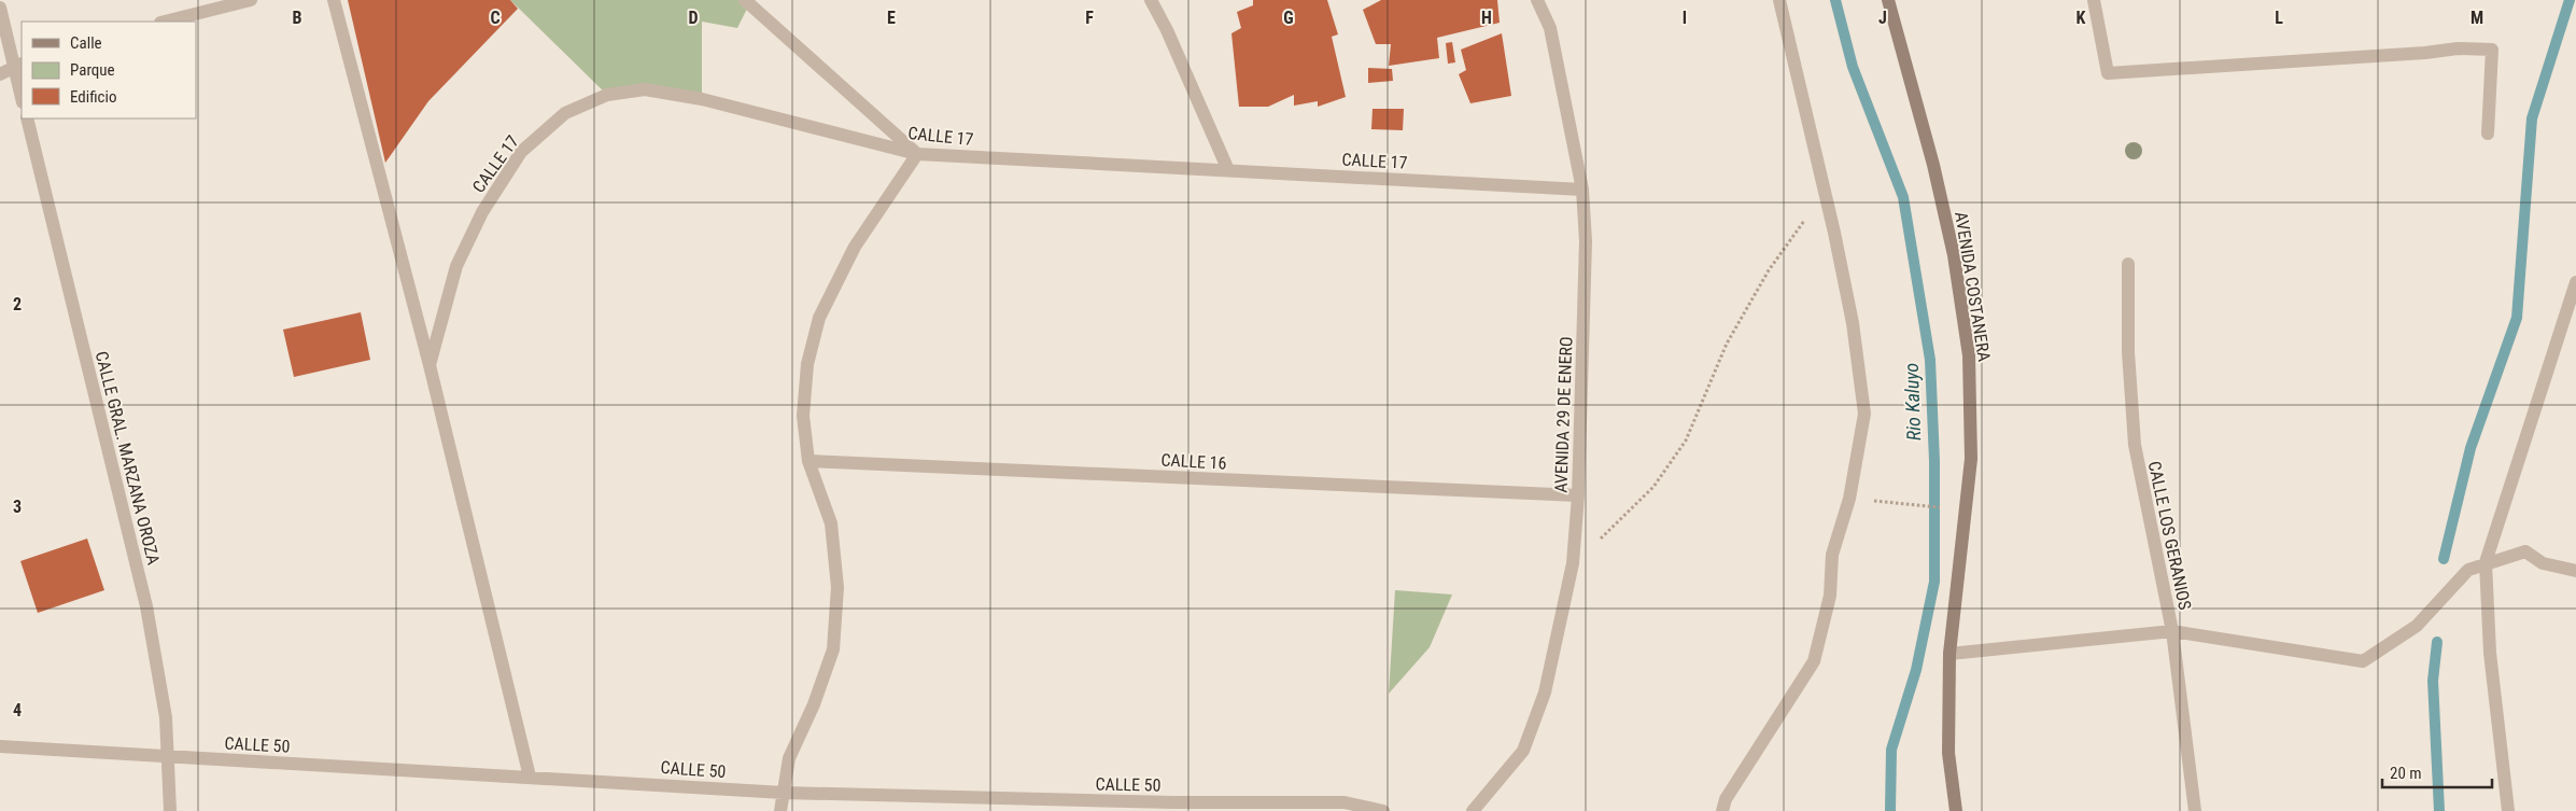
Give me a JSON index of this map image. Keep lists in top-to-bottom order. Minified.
{"streets":{"main road":["AVENIDA COSTANERA"],"street":["CALLE 17","AVENIDA 29 DE ENERO","CALLE GRAL. MARZANA OROZA","CALLE 16","CALLE LOS GERANIOS","CALLE 50"]},"crossings":[["CALLE 17","AVENIDA 29 DE ENERO"],["AVENIDA 29 DE ENERO","CALLE 16"],["CALLE GRAL. MARZANA OROZA","CALLE 50"]],"water":["Rio Kaluyo"],"legend":["Calle","Parque","Edificio"],"scale_bar":"20 m","grid":{"columns":["B","C","D","E","F","G","H","I","J","K","L","M"],"rows":["2","3","4"]}}
